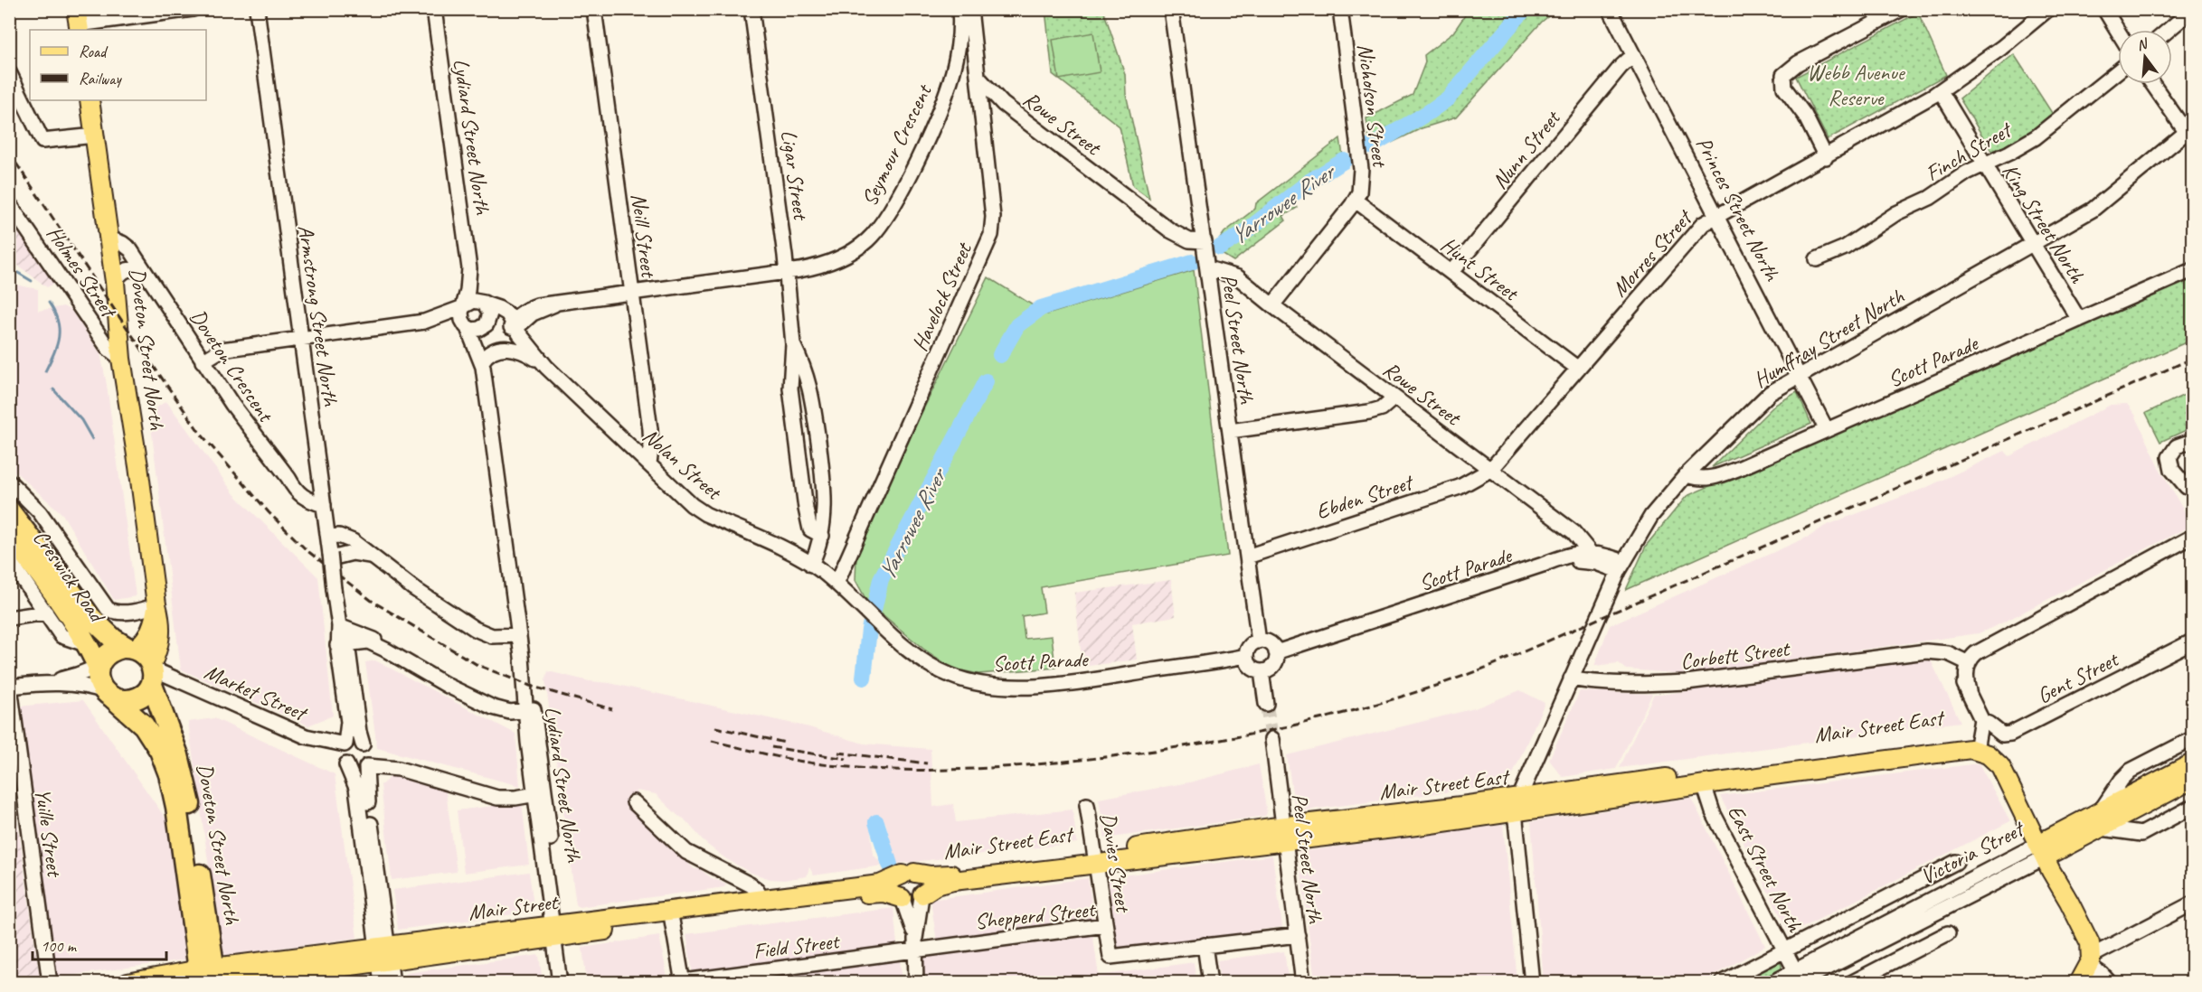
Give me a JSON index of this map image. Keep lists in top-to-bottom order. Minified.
{"streets":{"highway":["Doveton Street North","Creswick Road"],"main road":["Mair Street East","Victoria Street","Mair Street"],"street":["Nicholson Street","Rowe Street","Lydiard Street North","Seymour Crescent","Nunn Street","Finch Street","Ligar Street","Princes Street North","King Street North","Neill Street","Morres Street","Hunt Street","Holmes Street","Havelock Street","Armstrong Street North","Humffray Street North","Peel Street North","Scott Parade","Doveton Crescent","Nolan Street","Ebden Street","Corbett Street","Gent Street","Market Street","Yuille Street","Davies Street","East Street North","Shepperd Street","Field Street"]},"crossings":[["Nicholson Street","Rowe Street"],["Nicholson Street","Hunt Street"],["Rowe Street","Morres Street"],["Rowe Street","Havelock Street"],["Rowe Street","Peel Street North"],["Rowe Street","Scott Parade"],["Rowe Street","Ebden Street"],["Lydiard Street North","Nolan Street"],["Lydiard Street North","Mair Street"],["Seymour Crescent","Ligar Street"],["Seymour Crescent","Neill Street"],["Seymour Crescent","Nolan Street"],["Nunn Street","Princes Street North"],["Nunn Street","Hunt Street"],["Finch Street","King Street North"],["Ligar Street","Nolan Street"],["Princes Street North","Morres Street"],["Princes Street North","Humffray Street North"],["Princes Street North","Scott Parade"],["King Street North","Morres Street"],["King Street North","Humffray Street North"],["King Street North","Scott Parade"],["Neill Street","Nolan Street"],["Morres Street","Hunt Street"],["Morres Street","Ebden Street"],["Holmes Street","Doveton Street North"],["Havelock Street","Scott Parade"],["Havelock Street","Nolan Street"],["Armstrong Street North","Doveton Crescent"],["Armstrong Street North","Market Street"],["Humffray Street North","Scott Parade"],["Humffray Street North","Corbett Street"],["Humffray Street North","Mair Street East"],["Peel Street North","Scott Parade"],["Peel Street North","Ebden Street"],["Peel Street North","Mair Street East"],["Peel Street North","Shepperd Street"],["Doveton Street North","Doveton Crescent"],["Doveton Street North","Creswick Road"],["Doveton Street North","Market Street"],["Doveton Street North","Mair Street"],["Scott Parade","Nolan Street"],["Creswick Road","Market Street"],["Mair Street East","Davies Street"],["Mair Street East","East Street North"],["Mair Street East","Mair Street"],["Victoria Street","East Street North"],["Davies Street","Shepperd Street"],["Shepperd Street","Field Street"]],"water":["Yarrowee River"],"parks":["Webb Avenue Reserve"],"legend":["Road","Railway"],"scale_bar":"100 m","north":"top"}
